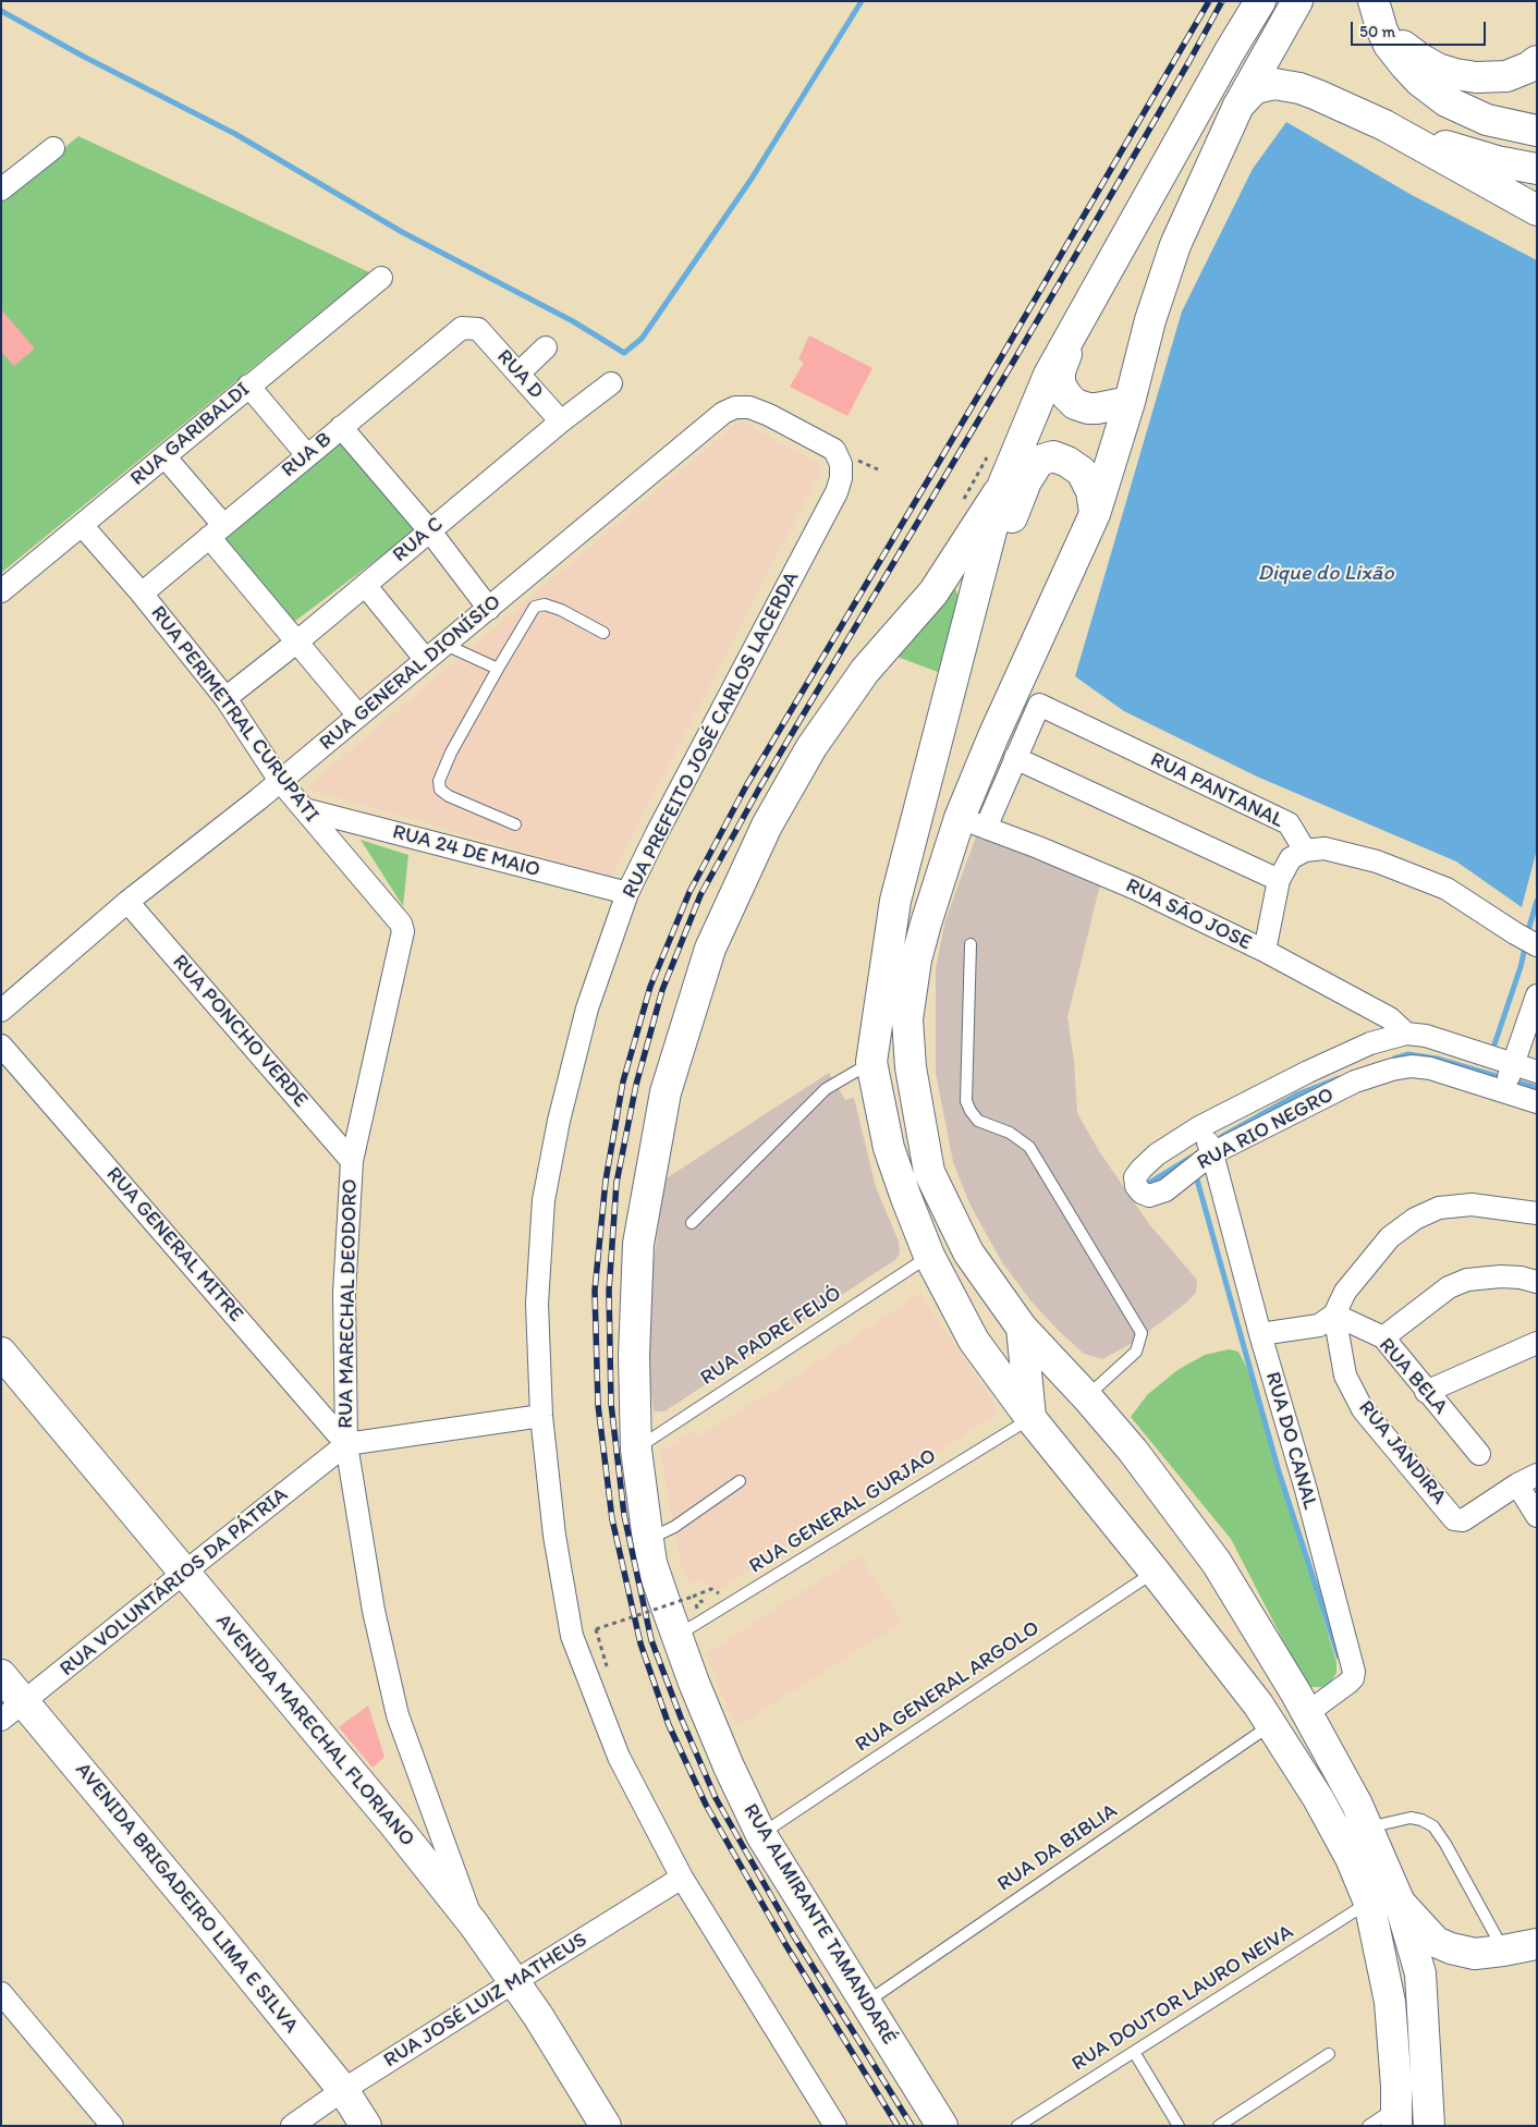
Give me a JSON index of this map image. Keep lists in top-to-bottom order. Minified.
{"streets":{"main road":["AVENIDA MARECHAL FLORIANO","AVENIDA BRIGADEIRO LIMA E SILVA","RUA ALMIRANTE TAMANDARÉ"],"street":["RUA D","RUA GARIBALDI","RUA B","RUA C","RUA GENERAL DIONÍSIO","RUA PERIMETRAL CURUPATI","RUA PREFEITO JOSÉ CARLOS LACERDA","RUA PANTANAL","RUA 24 DE MAIO","RUA SĀO JOSE","RUA PONCHO VERDE","RUA RIO NEGRO","RUA GENERAL MITRE","RUA MARECHAL DEODORO","RUA BELA","RUA DO CANAL","RUA JANDIRA","RUA VOLUNTÁRIOS DA PÁTRIA","RUA JOSÉ LUIZ MATHEUS"],"lane":["RUA PADRE FEIJÓ","RUA GENERAL GURJAO","RUA GENERAL ARGOLO","RUA DA BIBLIA","RUA DOUTOR LAURO NEIVA"]},"crossings":[["RUA D","RUA B"],["RUA D","RUA C"],["RUA GARIBALDI","RUA PERIMETRAL CURUPATI"],["RUA B","RUA PERIMETRAL CURUPATI"],["RUA C","RUA PERIMETRAL CURUPATI"],["RUA GENERAL DIONÍSIO","RUA PERIMETRAL CURUPATI"],["RUA GENERAL DIONÍSIO","RUA PREFEITO JOSÉ CARLOS LACERDA"],["RUA GENERAL DIONÍSIO","RUA PONCHO VERDE"],["RUA PERIMETRAL CURUPATI","RUA 24 DE MAIO"],["RUA PERIMETRAL CURUPATI","RUA MARECHAL DEODORO"],["RUA PREFEITO JOSÉ CARLOS LACERDA","RUA 24 DE MAIO"],["RUA PREFEITO JOSÉ CARLOS LACERDA","RUA JOSÉ LUIZ MATHEUS"],["RUA PANTANAL","RUA SĀO JOSE"],["RUA PONCHO VERDE","RUA MARECHAL DEODORO"],["RUA RIO NEGRO","RUA DO CANAL"],["RUA GENERAL MITRE","RUA MARECHAL DEODORO"],["RUA GENERAL MITRE","RUA VOLUNTÁRIOS DA PÁTRIA"],["RUA MARECHAL DEODORO","RUA VOLUNTÁRIOS DA PÁTRIA"],["RUA MARECHAL DEODORO","AVENIDA MARECHAL FLORIANO"],["RUA PADRE FEIJÓ","RUA ALMIRANTE TAMANDARÉ"],["RUA BELA","RUA JANDIRA"],["RUA GENERAL GURJAO","RUA ALMIRANTE TAMANDARÉ"],["RUA VOLUNTÁRIOS DA PÁTRIA","AVENIDA MARECHAL FLORIANO"],["RUA VOLUNTÁRIOS DA PÁTRIA","AVENIDA BRIGADEIRO LIMA E SILVA"],["RUA GENERAL ARGOLO","RUA ALMIRANTE TAMANDARÉ"],["AVENIDA MARECHAL FLORIANO","RUA JOSÉ LUIZ MATHEUS"],["RUA DA BIBLIA","RUA ALMIRANTE TAMANDARÉ"],["AVENIDA BRIGADEIRO LIMA E SILVA","RUA JOSÉ LUIZ MATHEUS"]],"water":["Dique do Lixão"],"scale_bar":"50 m"}
